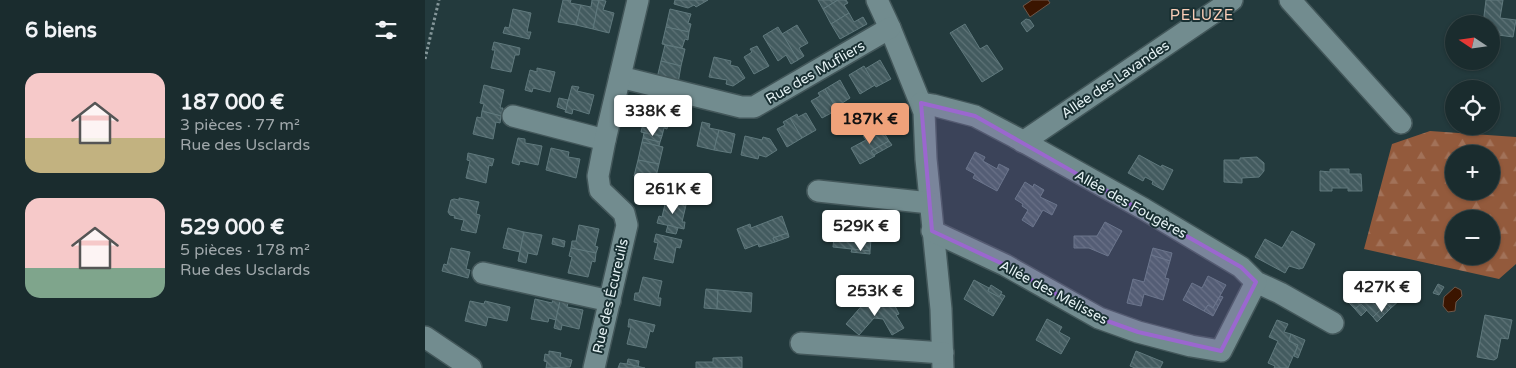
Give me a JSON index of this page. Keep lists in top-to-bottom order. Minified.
{"streets":{"street":["Rue des Mufliers","Allée des Lavandes","Allée des Fougères","Allée des Mélisses","Rue des Écureuils"]},"crossings":[["Rue des Mufliers","Rue des Écureuils"],["Allée des Lavandes","Allée des Fougères"],["Allée des Fougères","Allée des Mélisses"]],"districts":["PELUZE"],"north":"left","page":{"heading":"6 biens","map_buttons":["+","−"],"list":[{"name":"187 000 €","note":"3 pièces · 77 m² · Rue des Usclards"},{"name":"529 000 €","note":"5 pièces · 178 m² · Rue des Usclards"}],"price":["338K €","187K €","261K €","529K €","427K €","253K €"]}}
